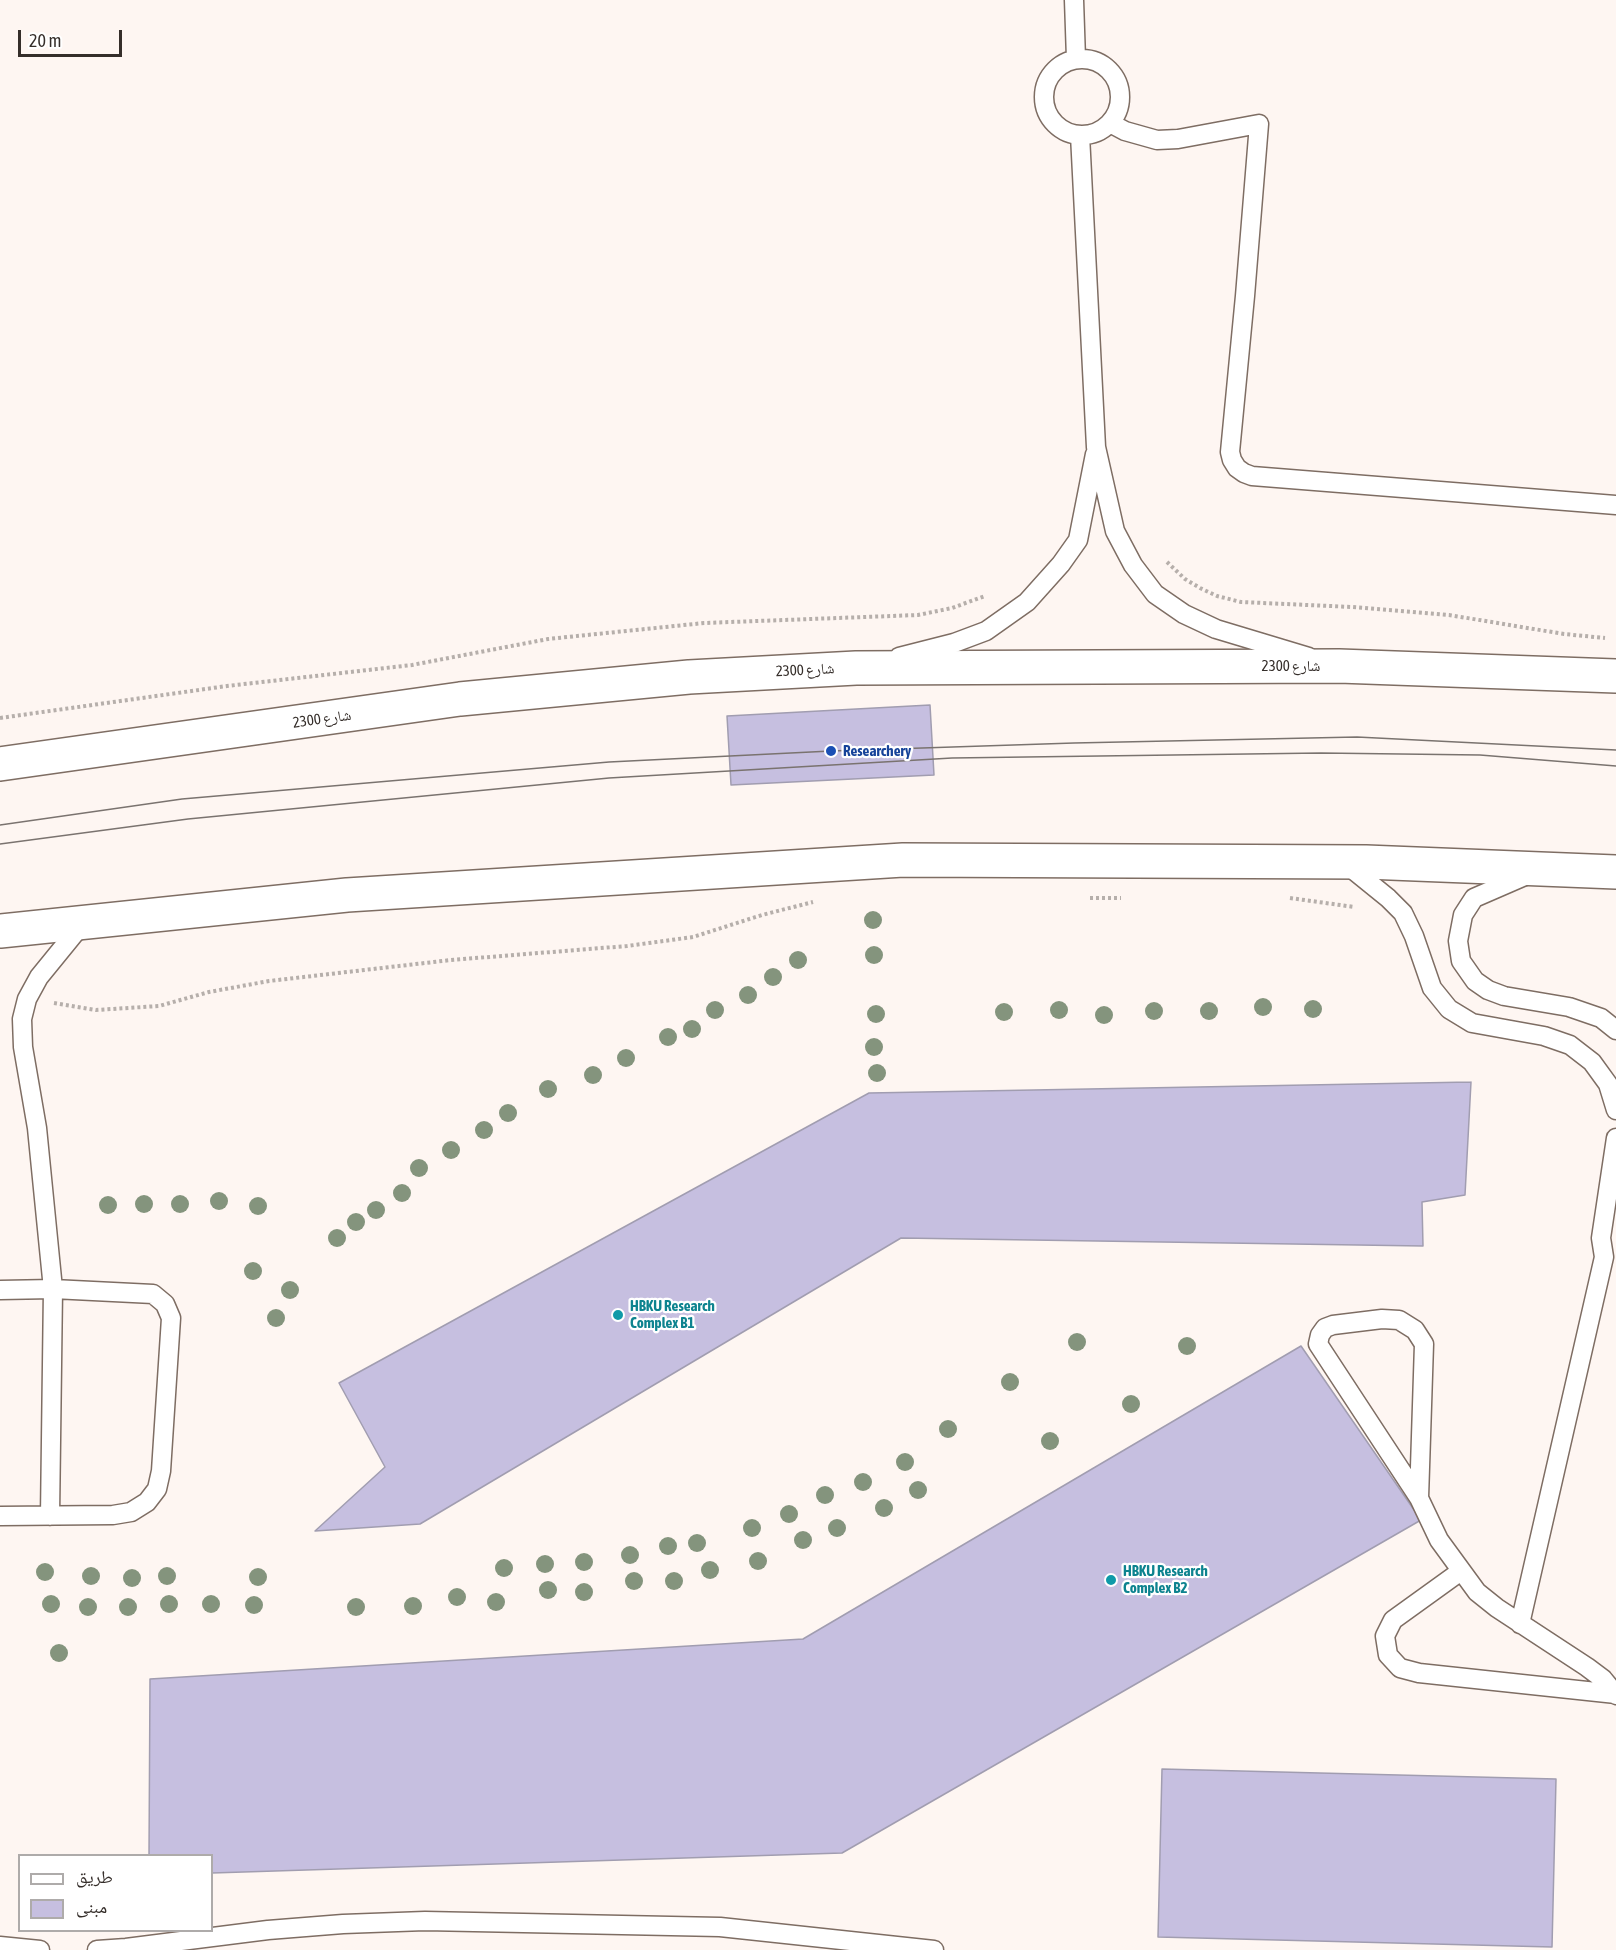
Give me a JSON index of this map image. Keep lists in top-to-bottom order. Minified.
{"streets":{"street":["شارع 2300"]},"places":["Researchery","HBKU Research Complex B1","HBKU Research Complex B2"],"legend":["طريق","مبنى"],"scale_bar":"20 m"}
